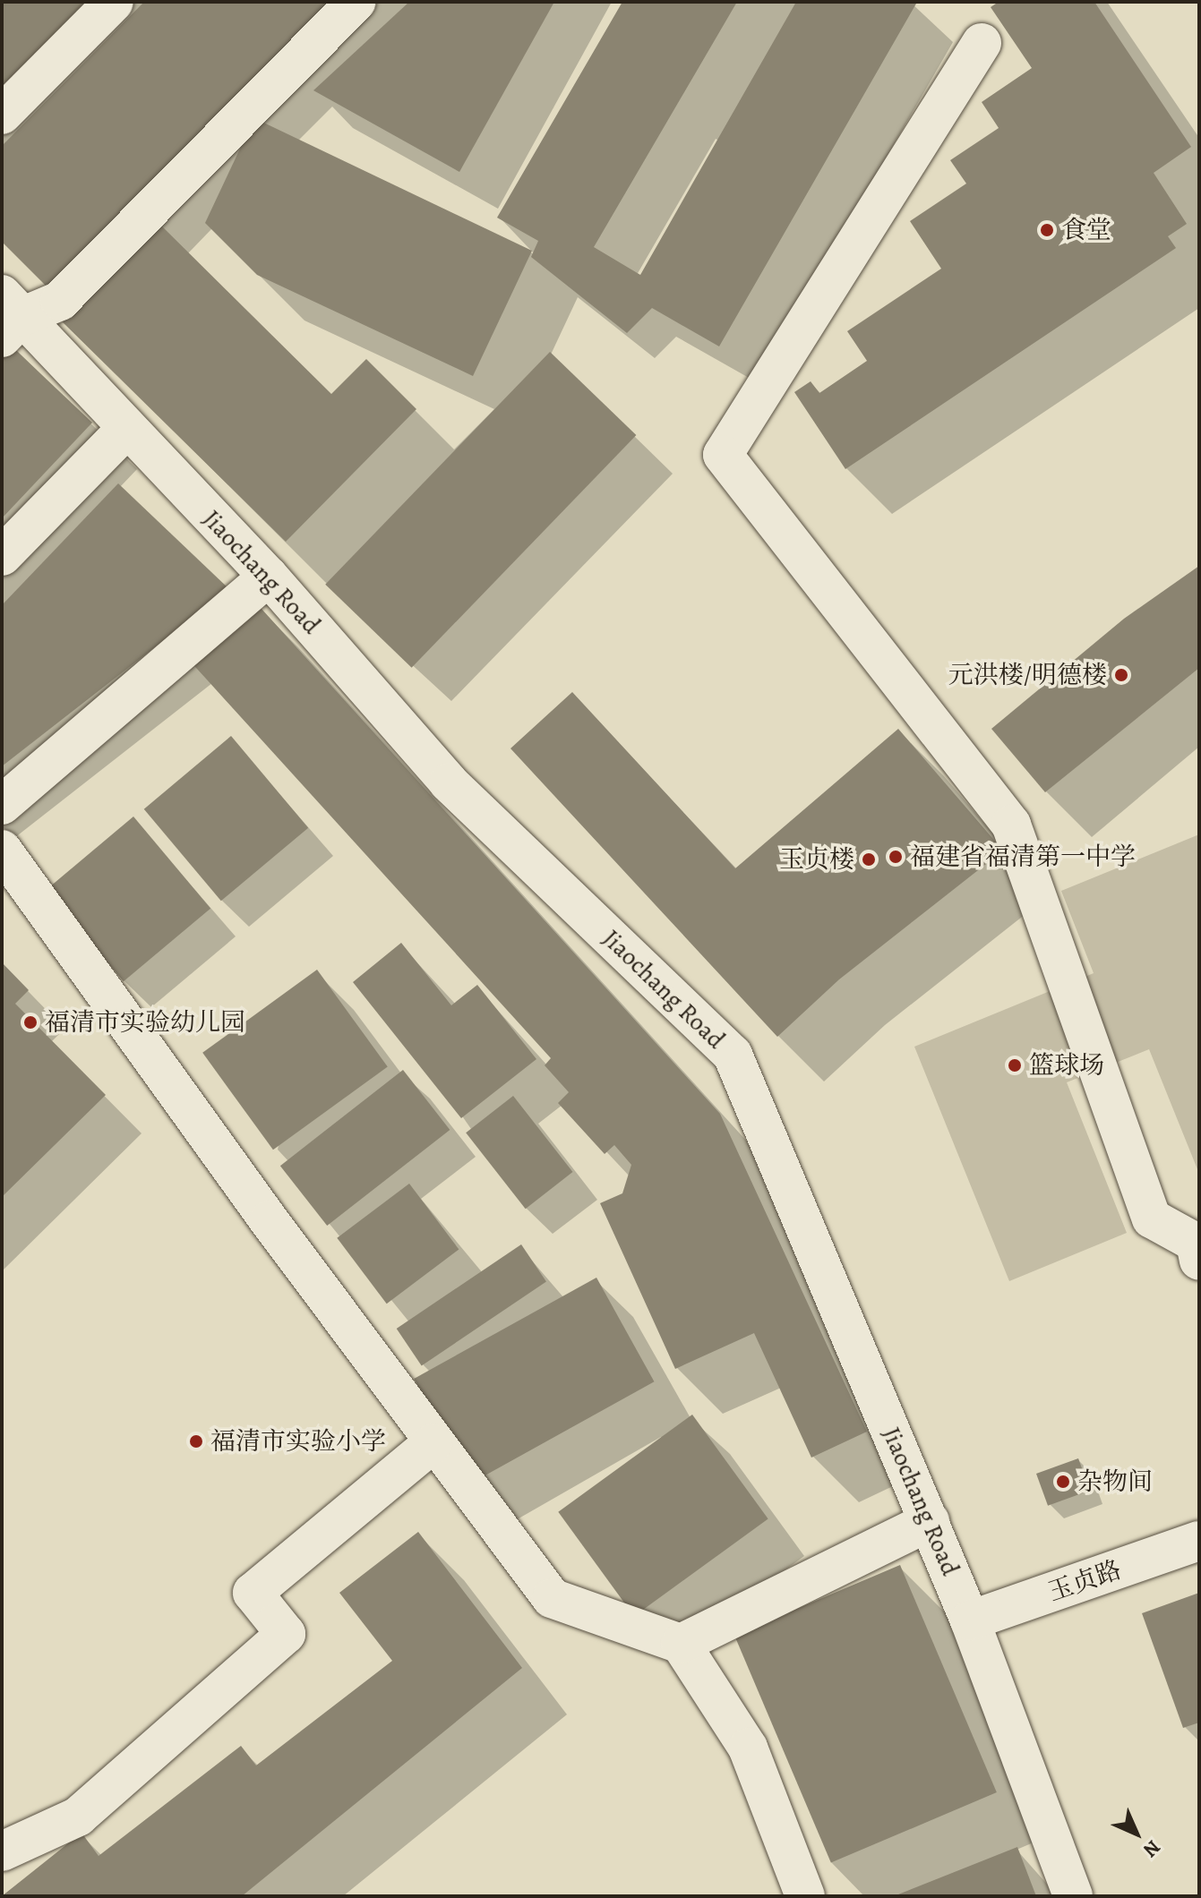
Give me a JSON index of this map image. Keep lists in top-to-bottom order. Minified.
{"streets":{"street":["Jiaochang Road","玉贞路"]},"crossings":[["Jiaochang Road","玉贞路"]],"places":["食堂","元洪楼/明德楼","福建省福清第一中学","玉贞楼","福清市实验幼儿园","篮球场","福清市实验小学","杂物间"],"north":"bottom right"}
